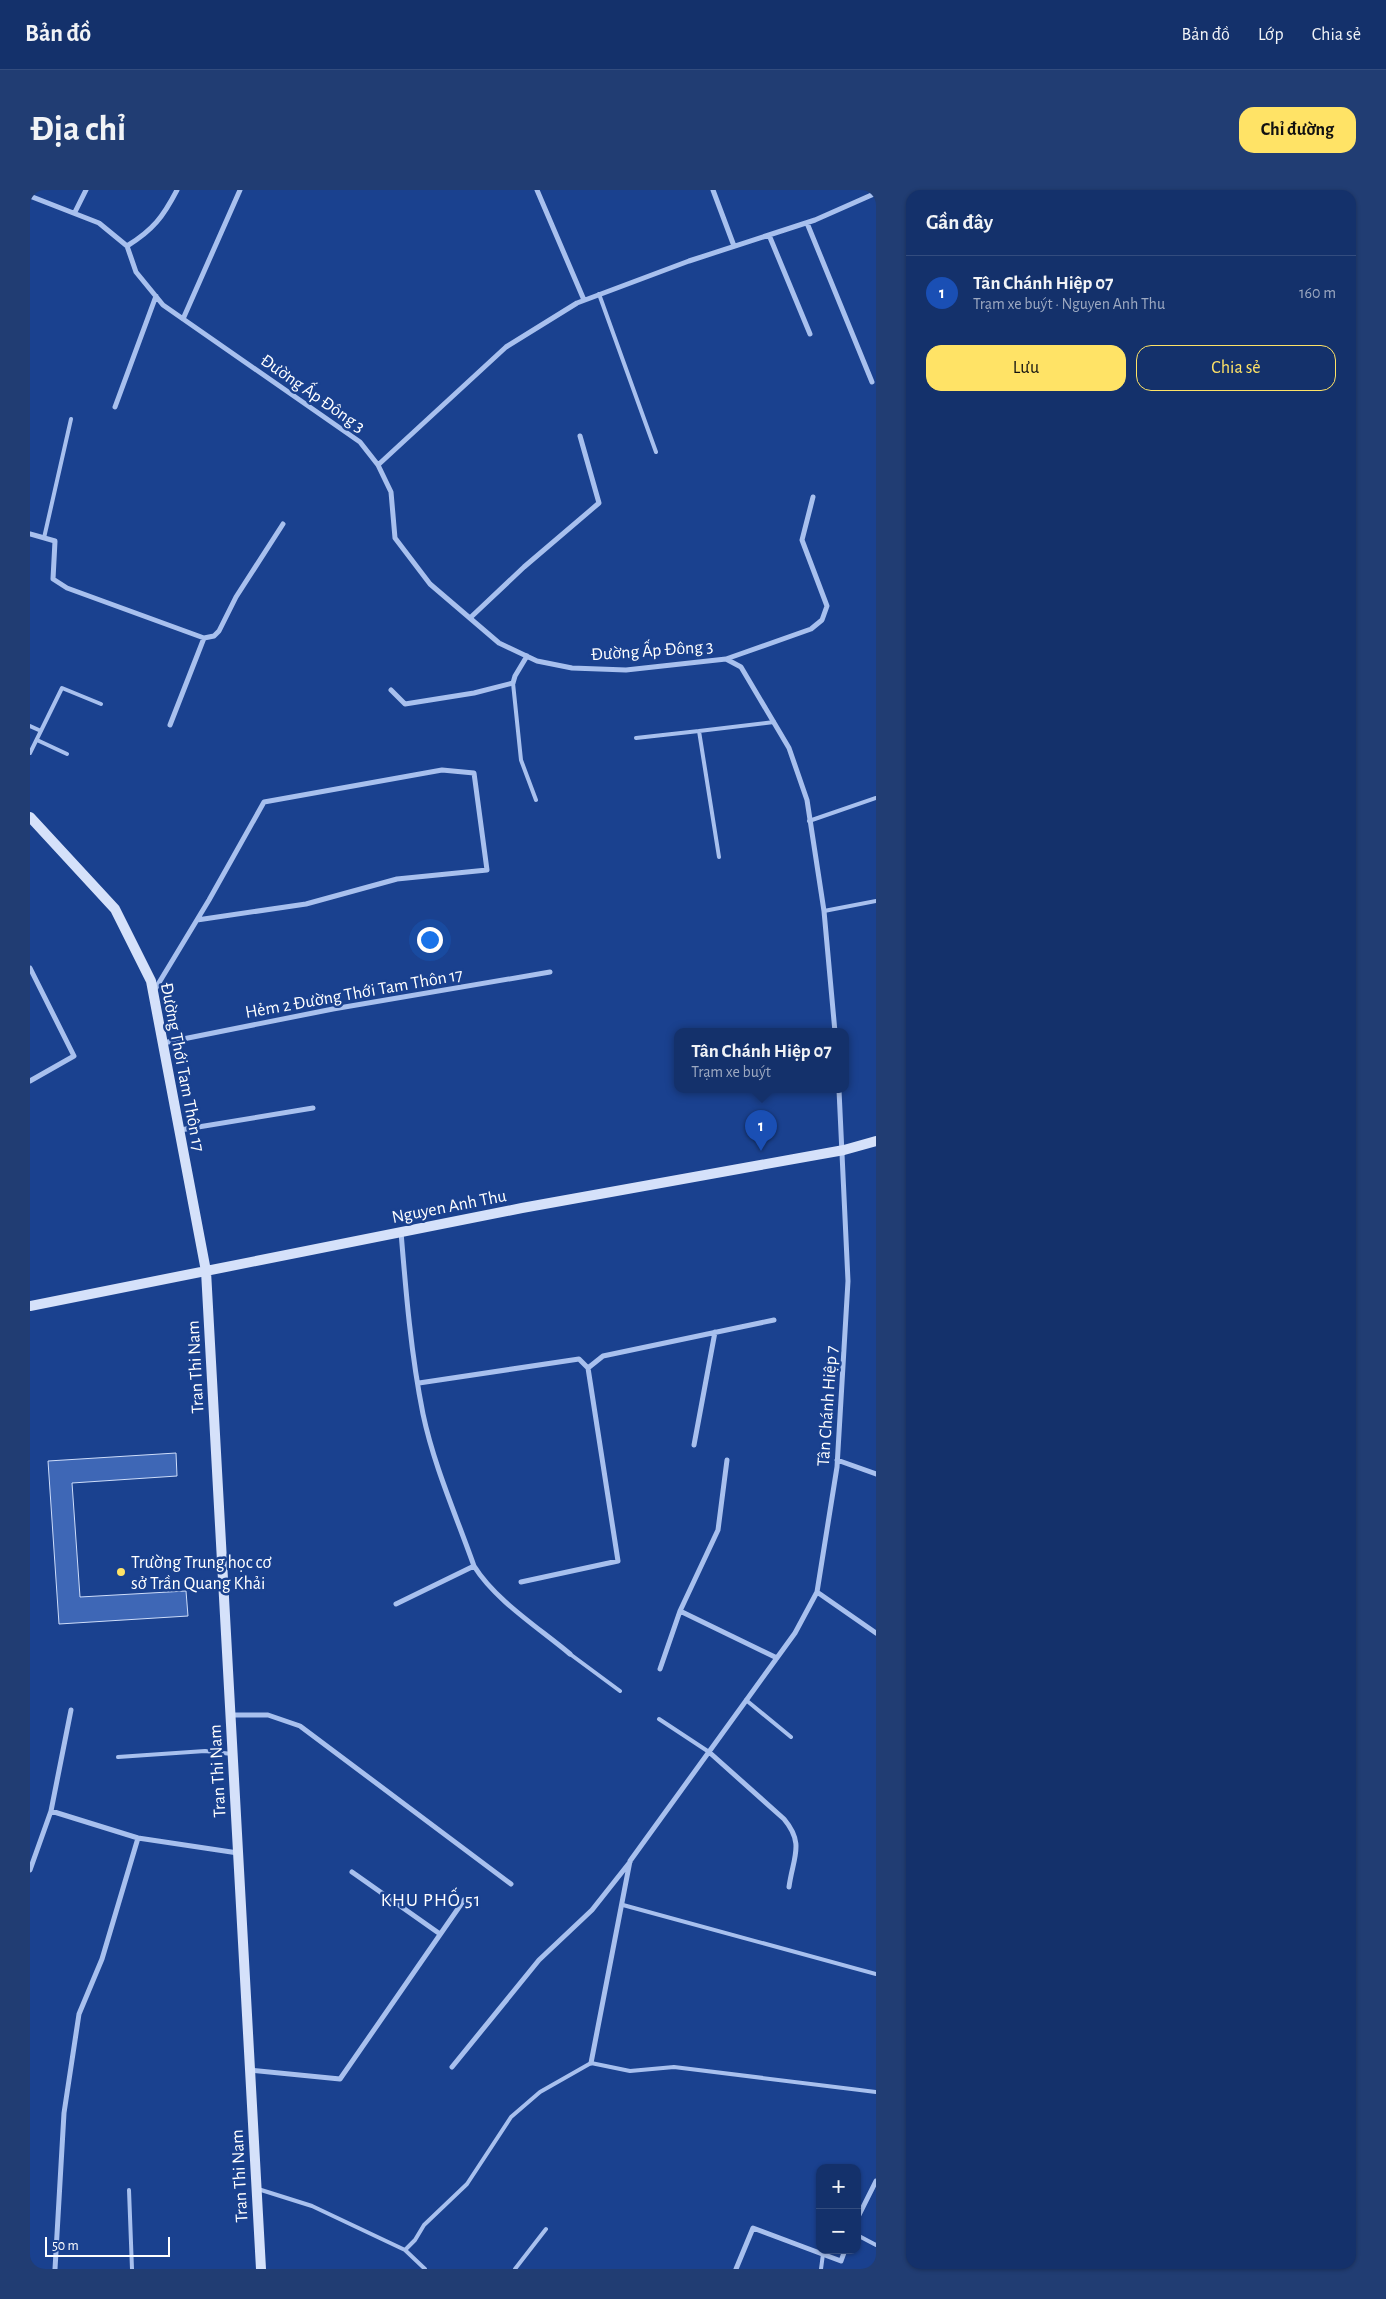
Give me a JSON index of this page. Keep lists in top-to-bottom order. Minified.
{"streets":{"street":["Đường Ấp Đông 3","Hẻm 2 Đường Thới Tam Thôn 17","Đường Thới Tam Thôn 17","Nguyen Anh Thu","Tran Thi Nam","Tân Chánh Hiệp 7"]},"crossings":[["Hẻm 2 Đường Thới Tam Thôn 17","Đường Thới Tam Thôn 17"],["Đường Thới Tam Thôn 17","Nguyen Anh Thu"],["Đường Thới Tam Thôn 17","Tran Thi Nam"],["Nguyen Anh Thu","Tran Thi Nam"],["Nguyen Anh Thu","Tân Chánh Hiệp 7"]],"districts":["KHU PHỐ 51"],"places":["Trường Trung học cơ sở Trần Quang Khải"],"scale_bar":"50 m","page":{"header":"Bản đồ","nav":["Bản đồ","Lớp","Chia sẻ"],"buttons":["Chỉ đường",["Lưu","Chia sẻ"]],"title":"Địa chỉ","heading":"Gần đây","list":[{"mark":"1","name":"Tân Chánh Hiệp 07","note":"Trạm xe buýt · Nguyen Anh Thu","value":"160 m"}],"popup":["Tân Chánh Hiệp 07","Trạm xe buýt"],"pins":"1","map_buttons":["+","−"],"scale":"50 m"}}
